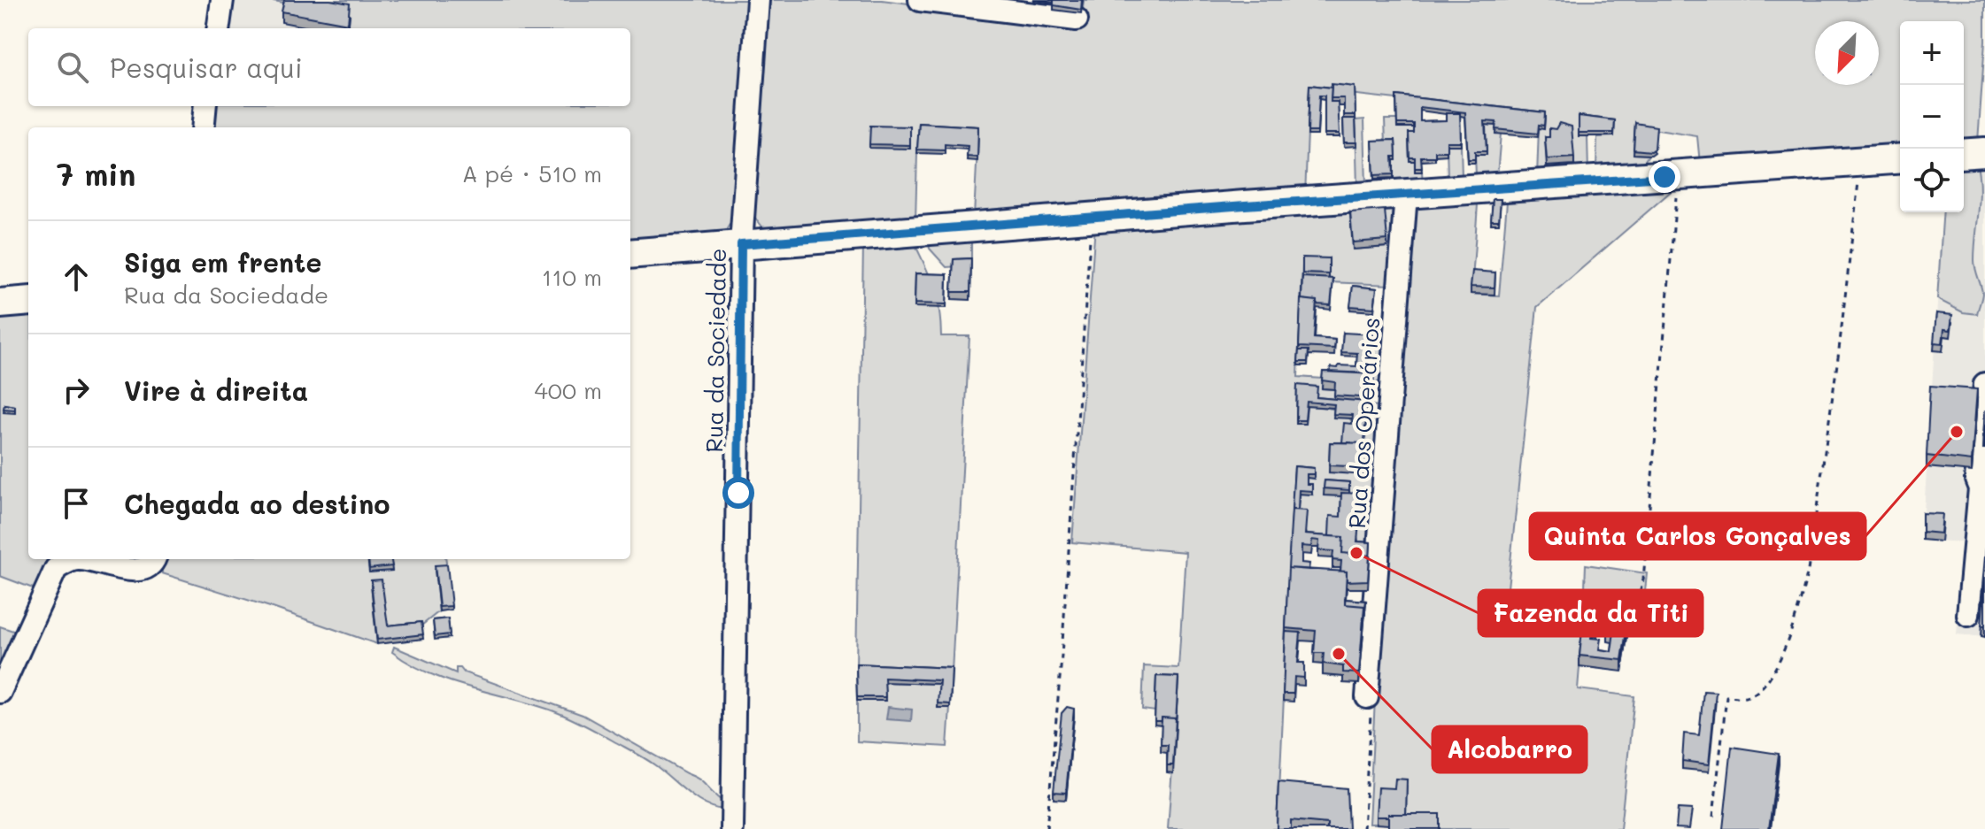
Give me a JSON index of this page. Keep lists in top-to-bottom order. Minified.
{"streets":{"street":["Rua da Sociedade","Rua dos Operários"]},"places":["Quinta Carlos Gonçalves","Fazenda da Titi","Alcobarro"],"north":"bottom left","page":{"map_buttons":["+","−"],"search":"Pesquisar aqui","heading":["7 min","A pé · 510 m"],"list":[["Siga em frente","Rua da Sociedade","110 m"],["Vire à direita","400 m"],"Chegada ao destino"]}}
